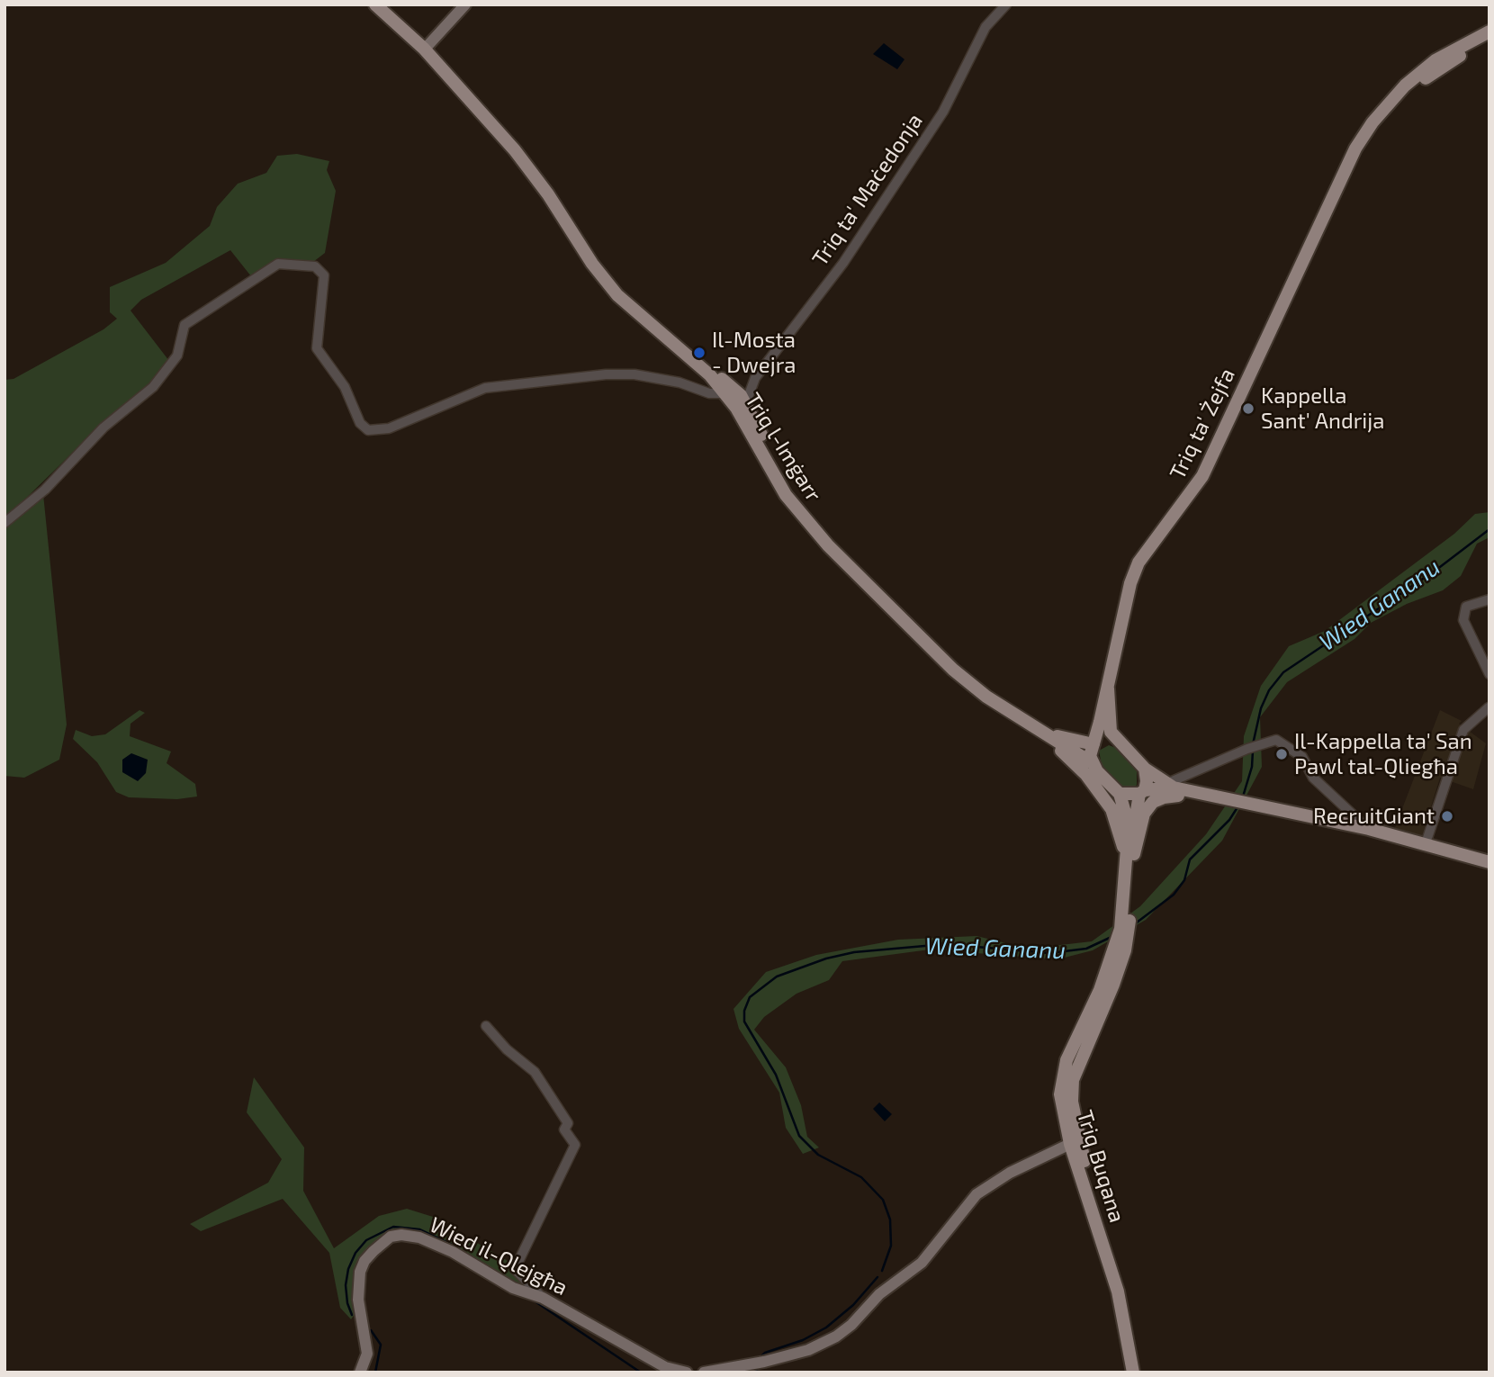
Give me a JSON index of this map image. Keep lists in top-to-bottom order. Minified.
{"streets":{"main road":["Triq ta' Żejfa","Triq l-Imġarr","Triq Buqana"],"street":["Triq ta' Maċedonja","Wied il-Qlejgħa"]},"crossings":[["Triq ta' Maċedonja","Triq l-Imġarr"],["Triq ta' Żejfa","Triq l-Imġarr"],["Triq l-Imġarr","Triq Buqana"]],"water":["Wied Gananu"],"places":["Il-Mosta - Dwejra","Kappella Sant' Andrija","Il-Kappella ta' San Pawl tal-Qliegħa","RecruitGiant"]}
